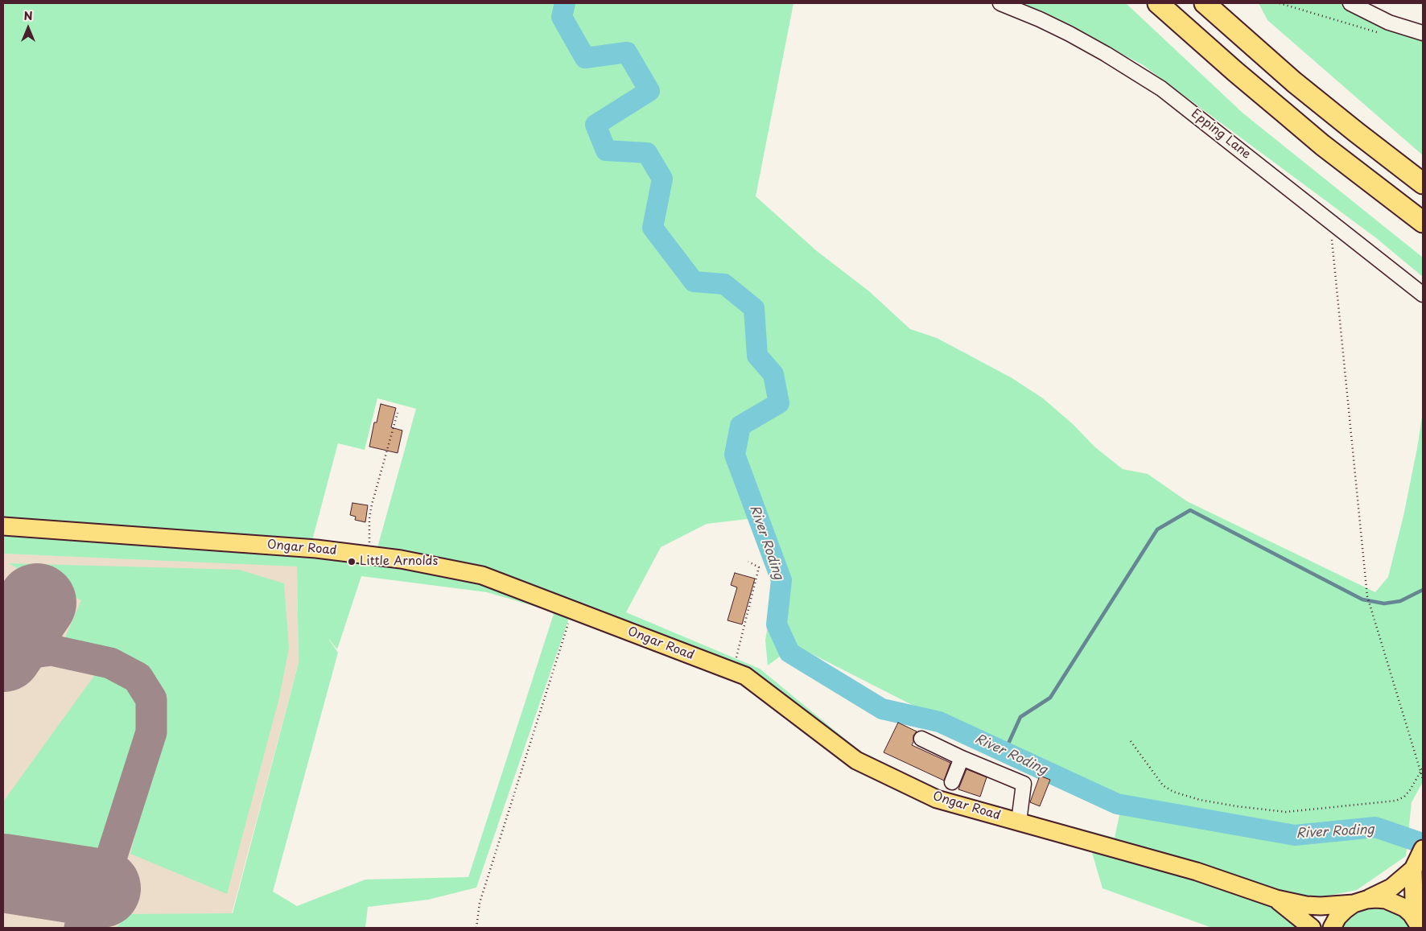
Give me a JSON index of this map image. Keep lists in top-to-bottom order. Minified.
{"streets":{"main road":["Ongar Road"],"street":["Epping Lane"]},"water":["River Roding"],"places":["Little Arnolds"],"north":"top"}
